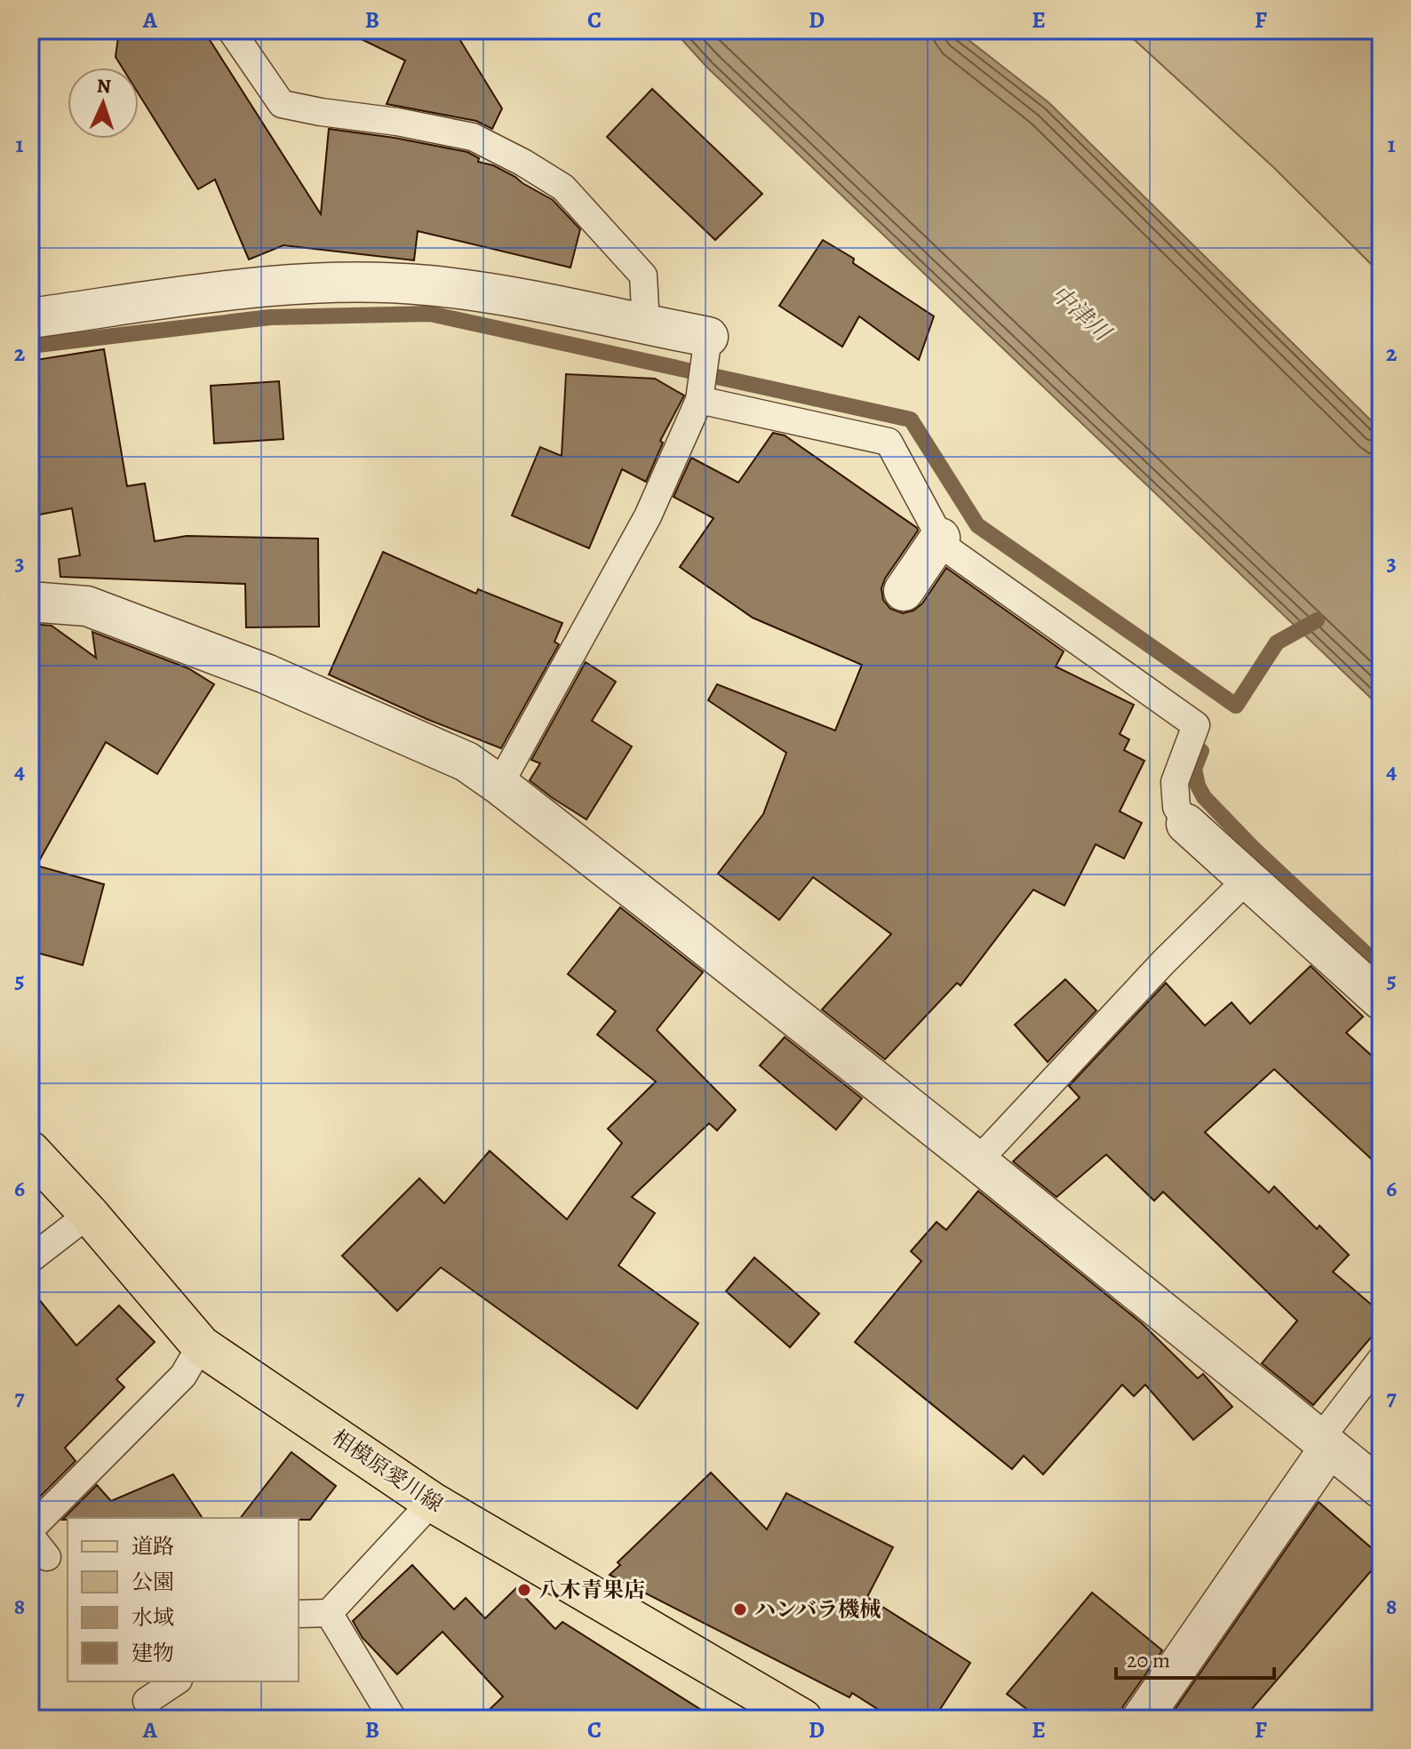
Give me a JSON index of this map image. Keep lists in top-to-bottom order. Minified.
{"streets":{"main road":["相模原愛川線"]},"water":["中津川"],"places":["八木青果店","ハンバラ機械"],"legend":["道路","公園","水域","建物"],"scale_bar":"20 m","north":"top","grid":{"columns":["A","B","C","D","E","F"],"rows":["1","2","3","4","5","6","7","8"]}}
